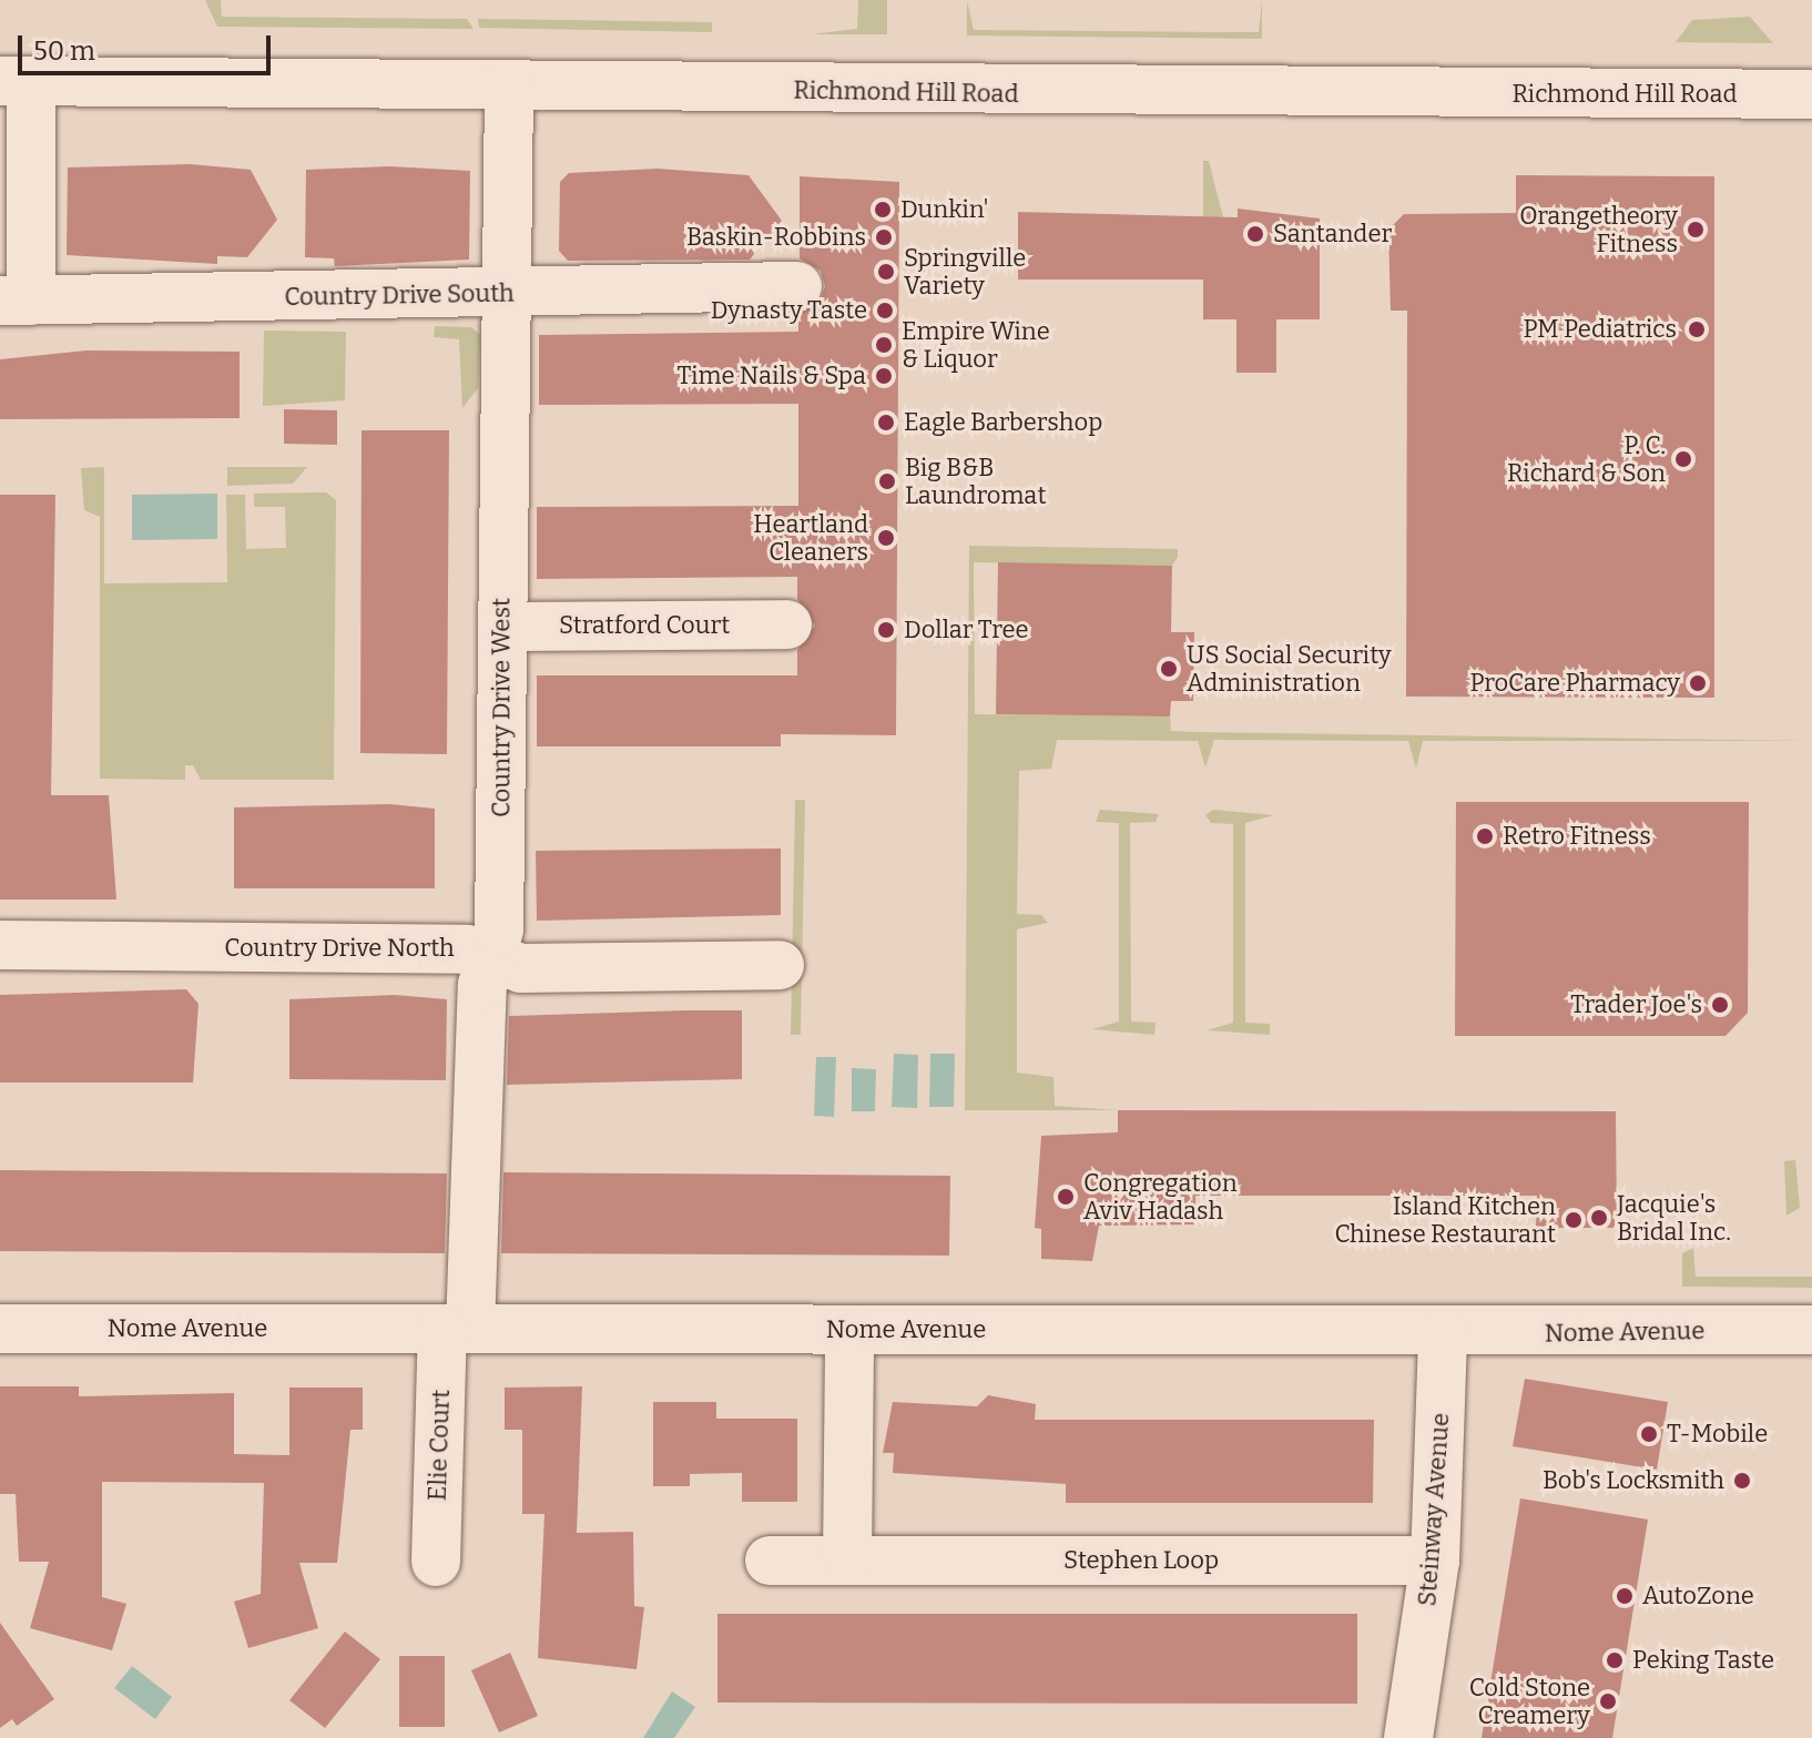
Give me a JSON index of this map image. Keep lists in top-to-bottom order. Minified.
{"streets":{"street":["Richmond Hill Road","Country Drive South","Stratford Court","Country Drive West","Country Drive North","Nome Avenue","Elie Court","Steinway Avenue","Stephen Loop"]},"crossings":[["Richmond Hill Road","Country Drive West"],["Country Drive South","Country Drive West"],["Stratford Court","Country Drive West"],["Country Drive West","Country Drive North"],["Country Drive West","Nome Avenue"],["Country Drive West","Elie Court"],["Nome Avenue","Elie Court"],["Nome Avenue","Steinway Avenue"],["Steinway Avenue","Stephen Loop"]],"places":["Dunkin'","Orangetheory Fitness","Santander","Baskin-Robbins","Springville Variety","Dynasty Taste","PM Pediatrics","Empire Wine & Liquor","Time Nails & Spa","Eagle Barbershop","P. C. Richard & Son","Big B&B Laundromat","Heartland Cleaners","Dollar Tree","US Social Security Administration","ProCare Pharmacy","Retro Fitness","Trader Joe's","Congregation Aviv Hadash","Jacquie's Bridal Inc.","Island Kitchen Chinese Restaurant","T-Mobile","Bob's Locksmith","AutoZone","Peking Taste","Cold Stone Creamery"],"scale_bar":"50 m"}
